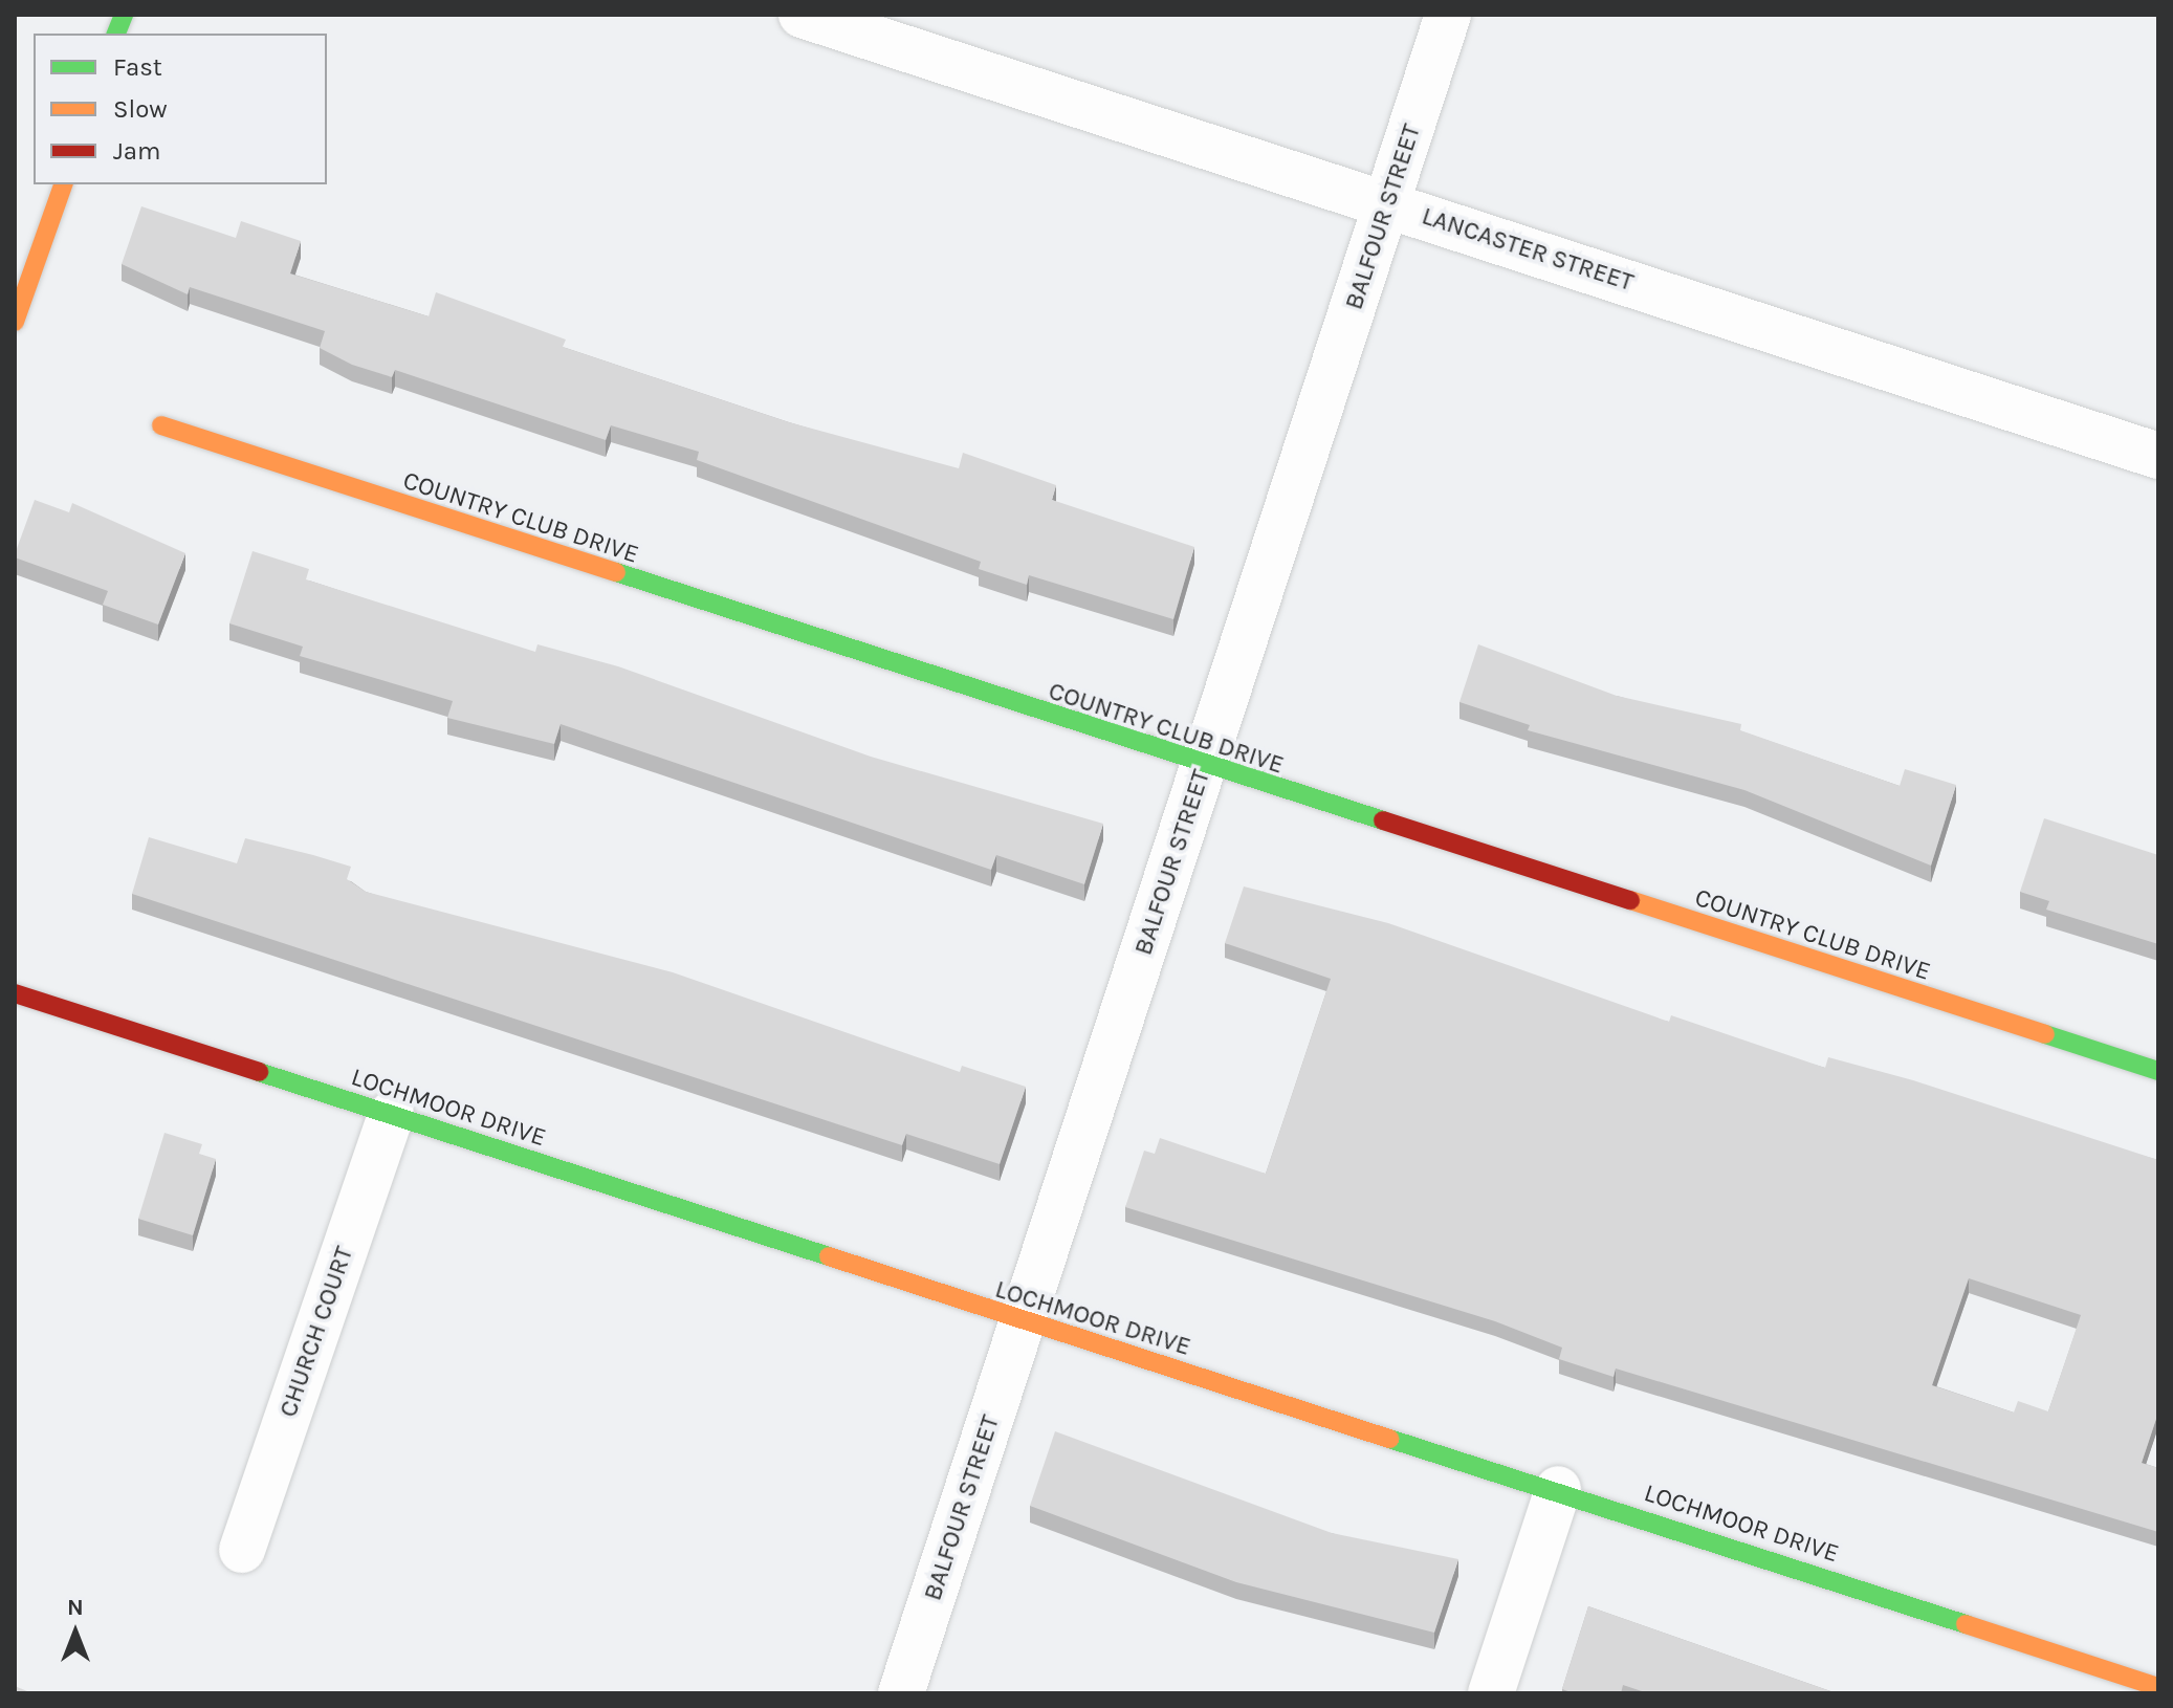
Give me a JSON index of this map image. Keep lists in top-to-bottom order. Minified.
{"streets":{"street":["BALFOUR STREET","LANCASTER STREET","COUNTRY CLUB DRIVE","LOCHMOOR DRIVE","CHURCH COURT"]},"crossings":[["BALFOUR STREET","LANCASTER STREET"],["BALFOUR STREET","COUNTRY CLUB DRIVE"],["BALFOUR STREET","LOCHMOOR DRIVE"],["LOCHMOOR DRIVE","CHURCH COURT"]],"legend":["Fast","Slow","Jam"],"north":"top"}
